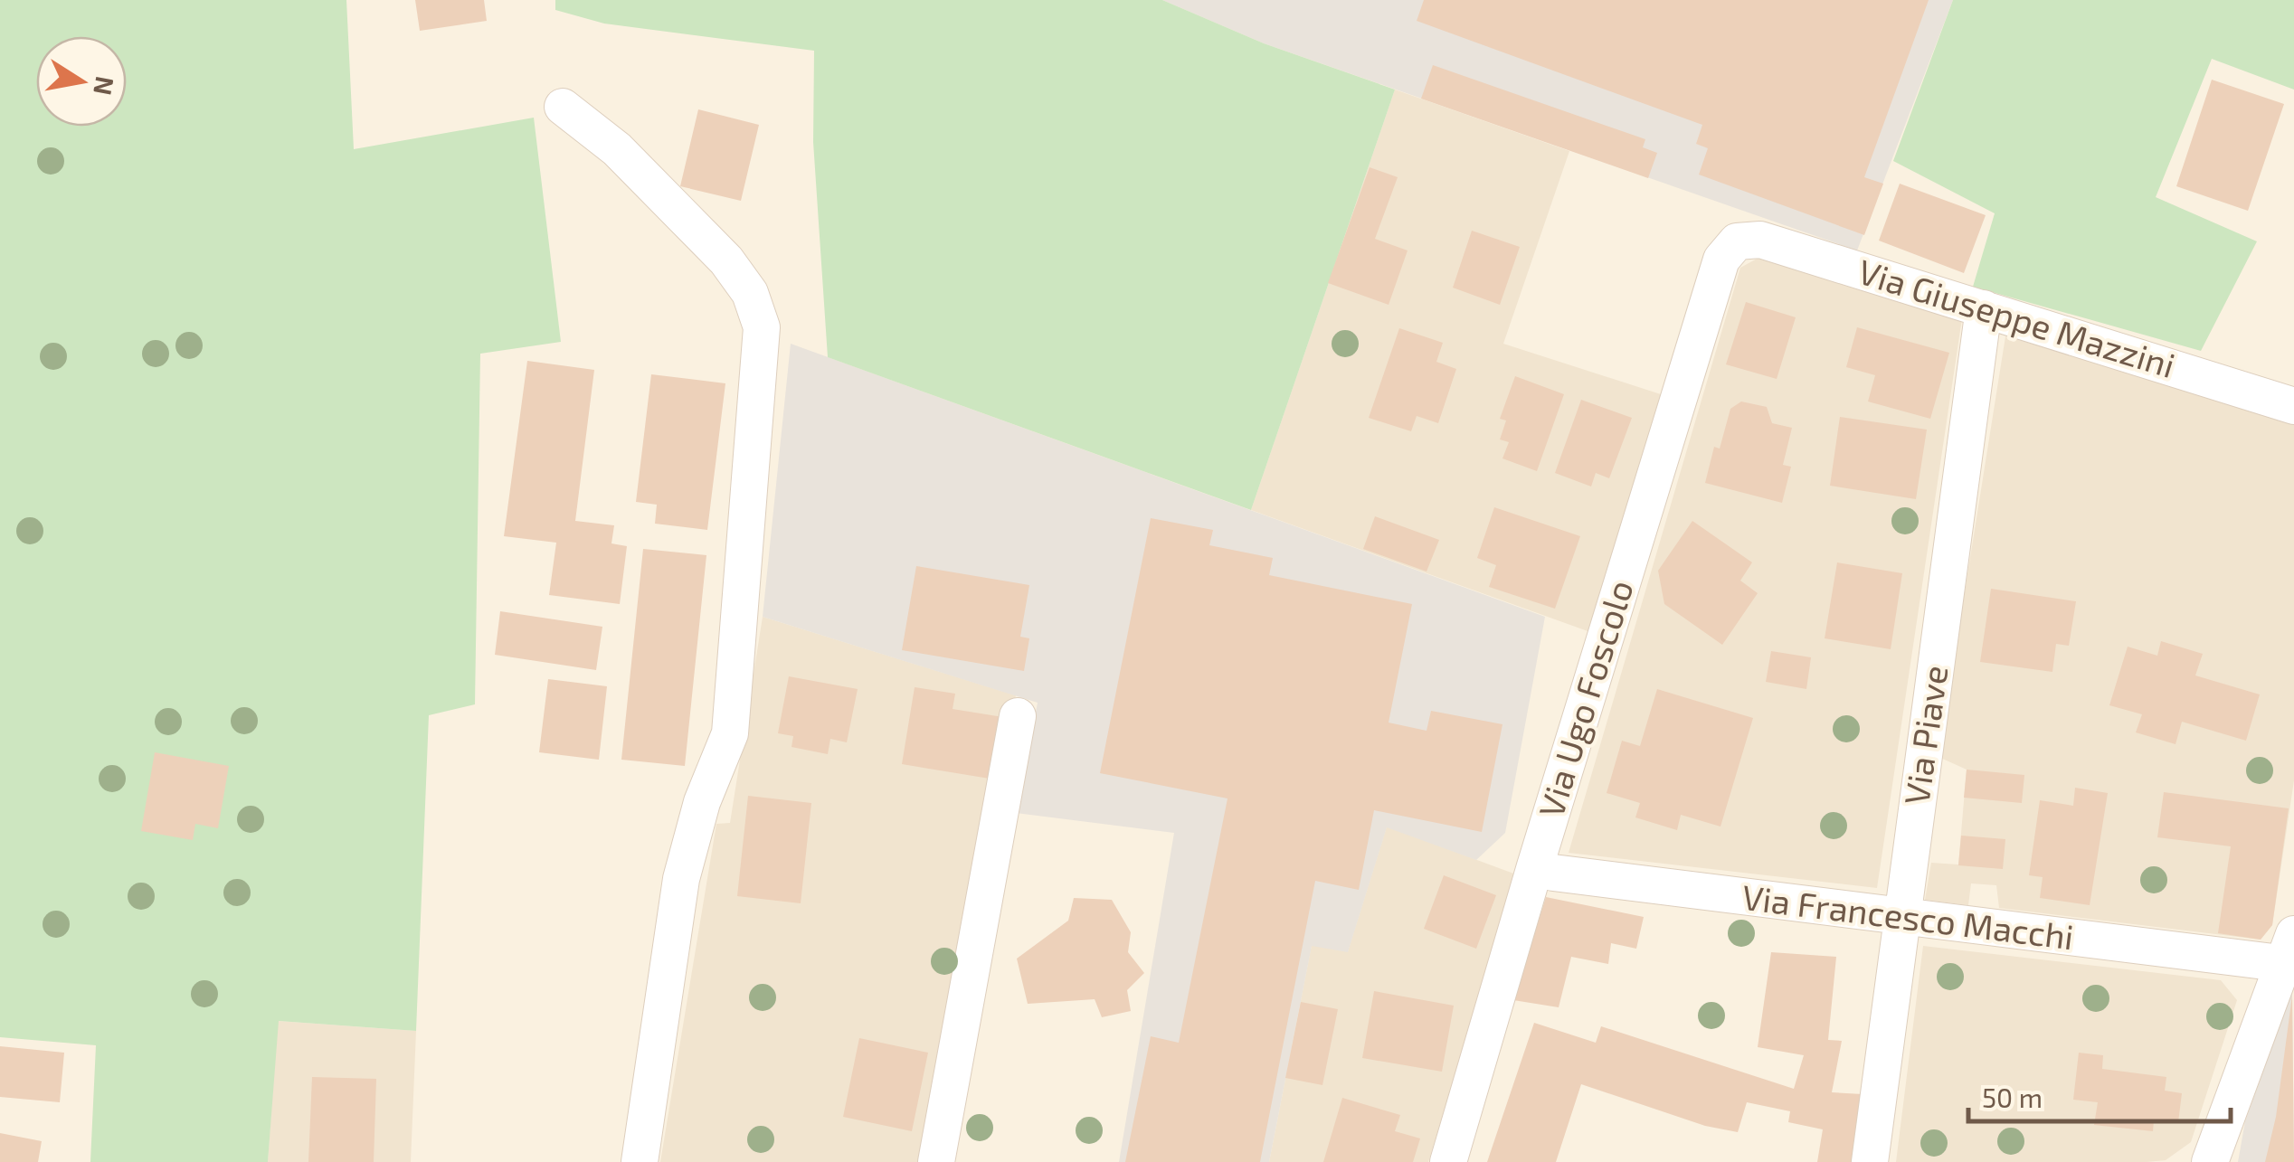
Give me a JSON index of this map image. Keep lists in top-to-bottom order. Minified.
{"streets":{"street":["Via Giuseppe Mazzini","Via Ugo Foscolo","Via Piave","Via Francesco Macchi"]},"crossings":[["Via Giuseppe Mazzini","Via Ugo Foscolo"],["Via Giuseppe Mazzini","Via Piave"],["Via Ugo Foscolo","Via Francesco Macchi"],["Via Piave","Via Francesco Macchi"]],"scale_bar":"50 m","north":"right"}
